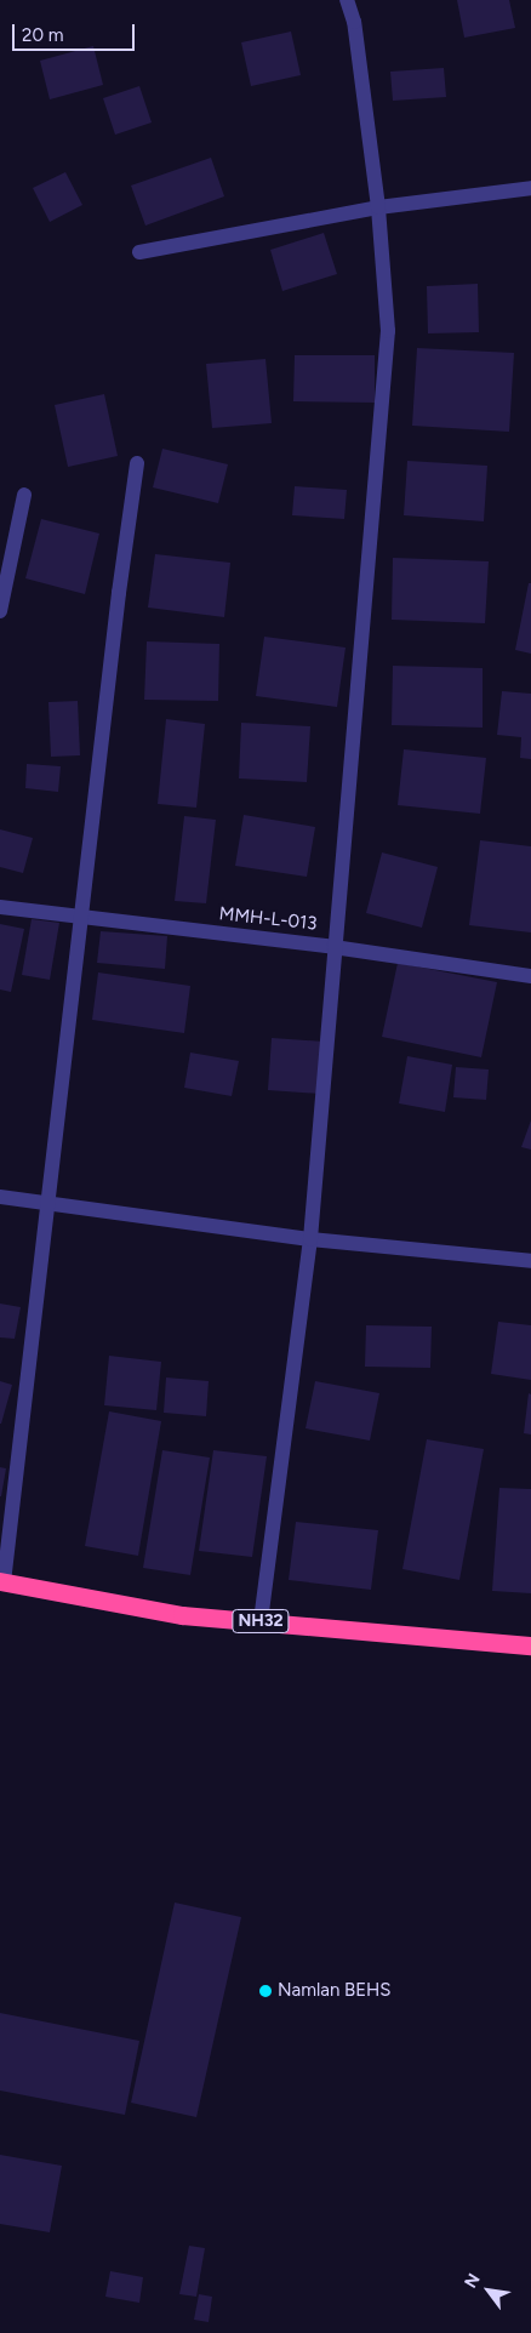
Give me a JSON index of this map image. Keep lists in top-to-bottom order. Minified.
{"streets":{"highway":["NH32"],"street":["MMH-L-013"]},"places":["Namlan BEHS"],"scale_bar":"20 m","north":"top left"}
